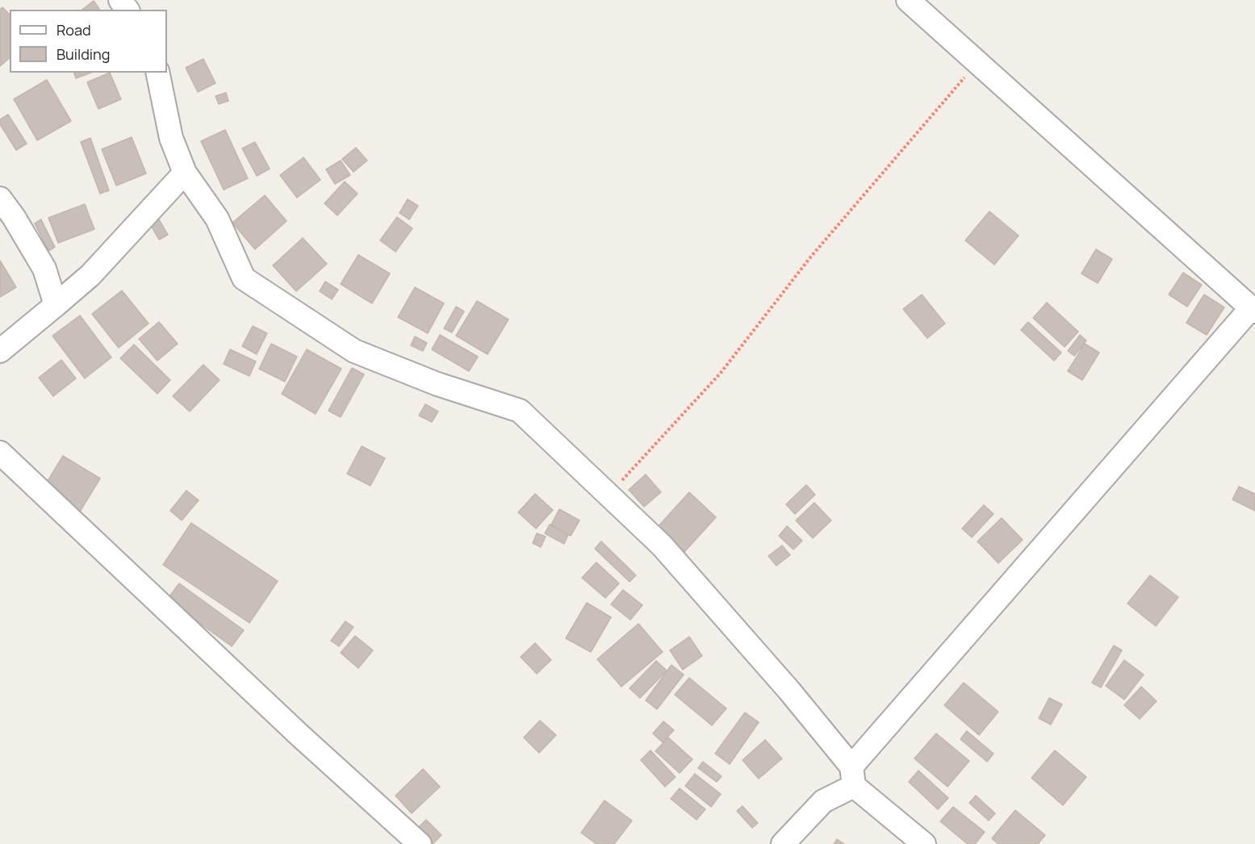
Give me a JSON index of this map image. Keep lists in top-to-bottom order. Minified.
{"legend":["Road","Building"]}
